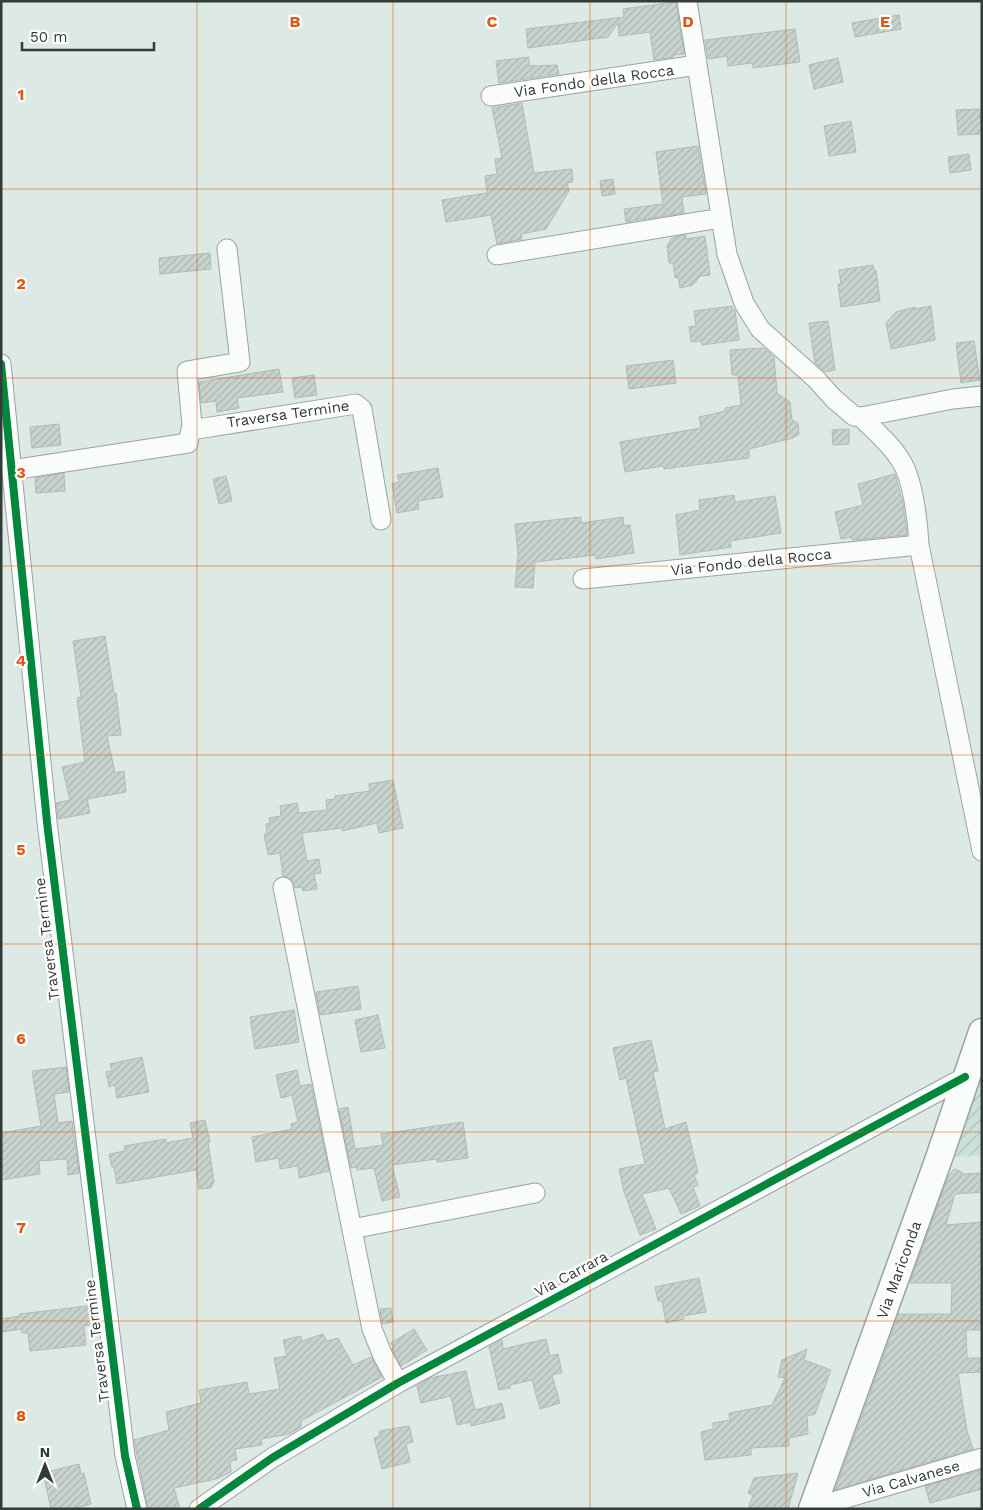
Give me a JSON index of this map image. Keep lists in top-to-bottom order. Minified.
{"streets":{"street":["Via Fondo della Rocca","Traversa Termine","Via Mariconda","Via Carrara","Via Calvanese"]},"crossings":[["Via Mariconda","Via Carrara"],["Via Mariconda","Via Calvanese"]],"scale_bar":"50 m","north":"top","grid":{"columns":["B","C","D","E"],"rows":["1","2","3","4","5","6","7","8"]}}
